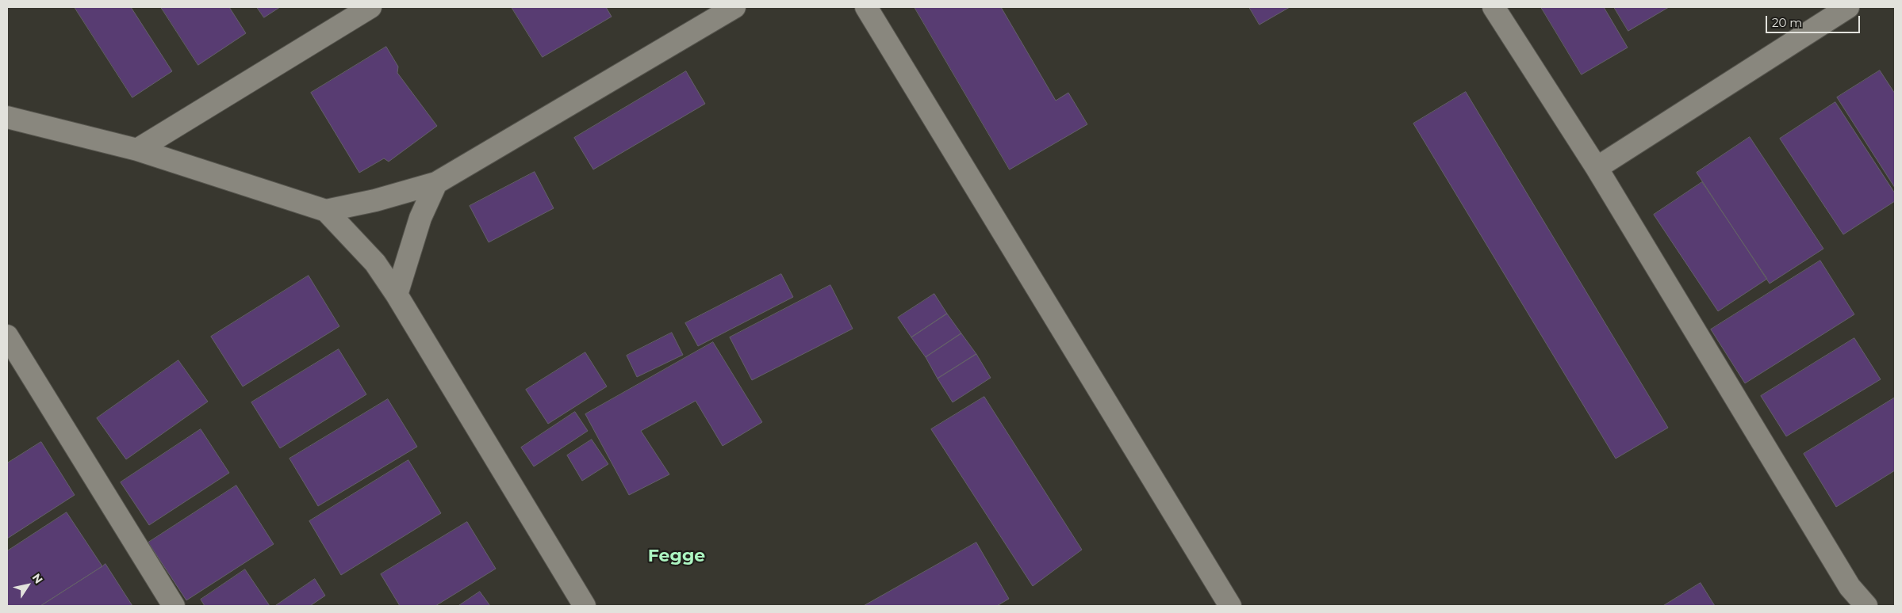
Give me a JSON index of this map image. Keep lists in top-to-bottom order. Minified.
{"districts":["Fegge"],"scale_bar":"20 m","north":"top right"}
